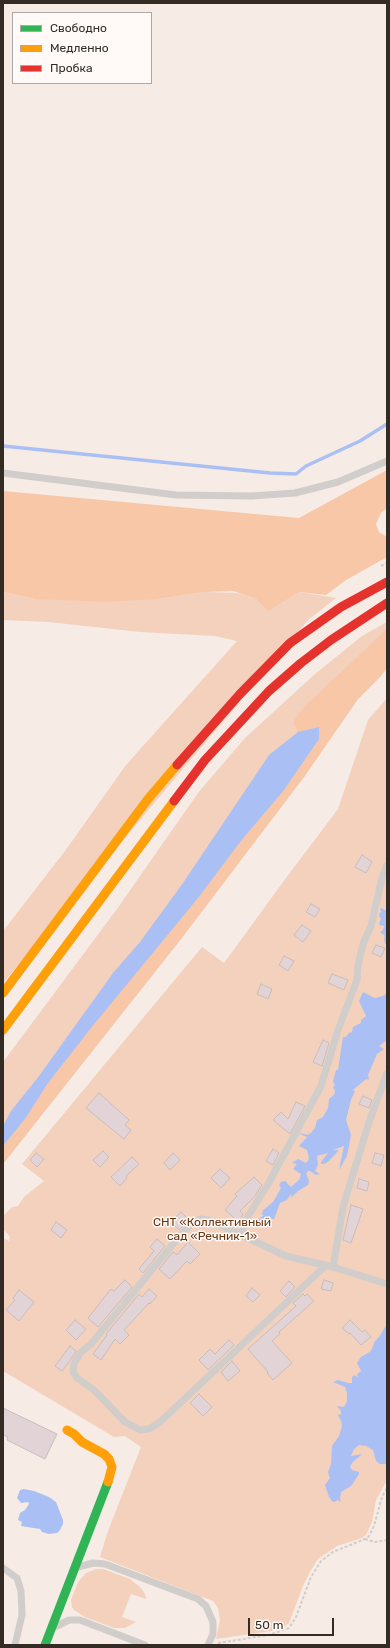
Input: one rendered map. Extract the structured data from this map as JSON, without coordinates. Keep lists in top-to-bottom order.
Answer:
{
  "parks": ["СНТ «Коллективный сад «Речник-1»"],
  "legend": ["Свободно", "Медленно", "Пробка"],
  "scale_bar": "50 m"
}
